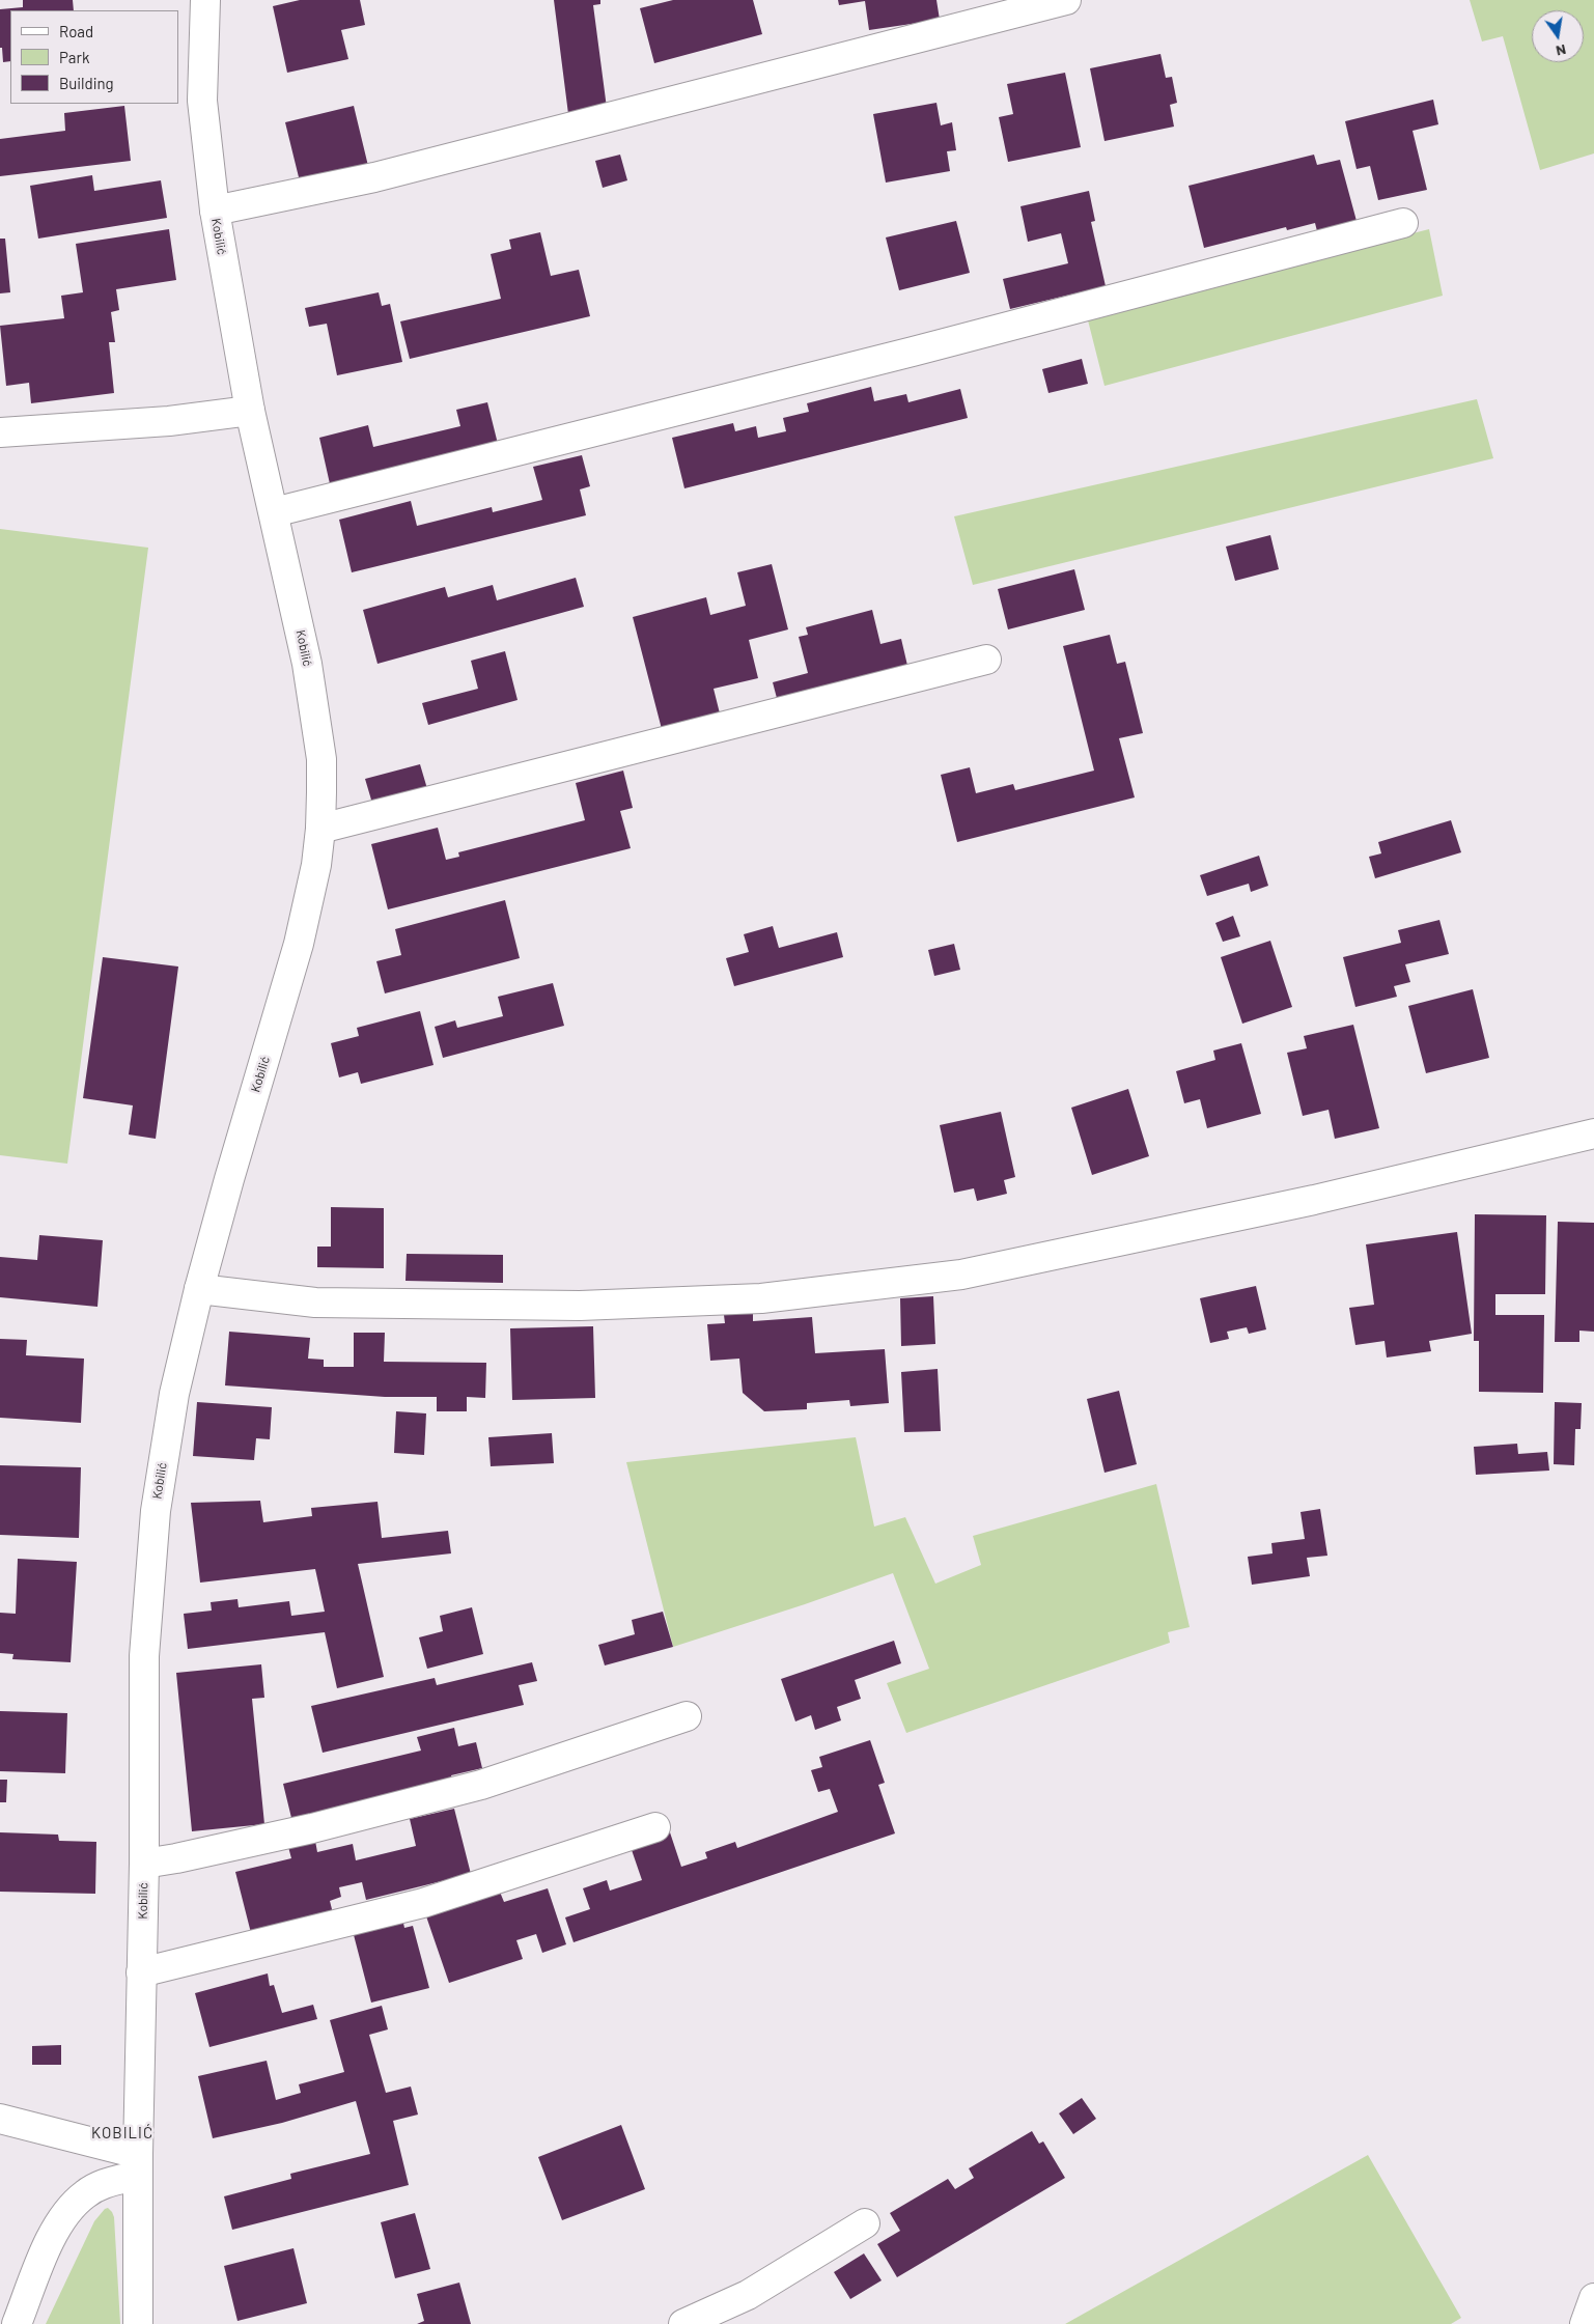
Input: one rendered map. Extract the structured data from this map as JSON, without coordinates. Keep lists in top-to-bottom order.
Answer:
{
  "streets": {
    "street": ["Kobilić"]
  },
  "districts": ["KOBILIĆ"],
  "legend": ["Road", "Park", "Building"],
  "north": "bottom"
}
